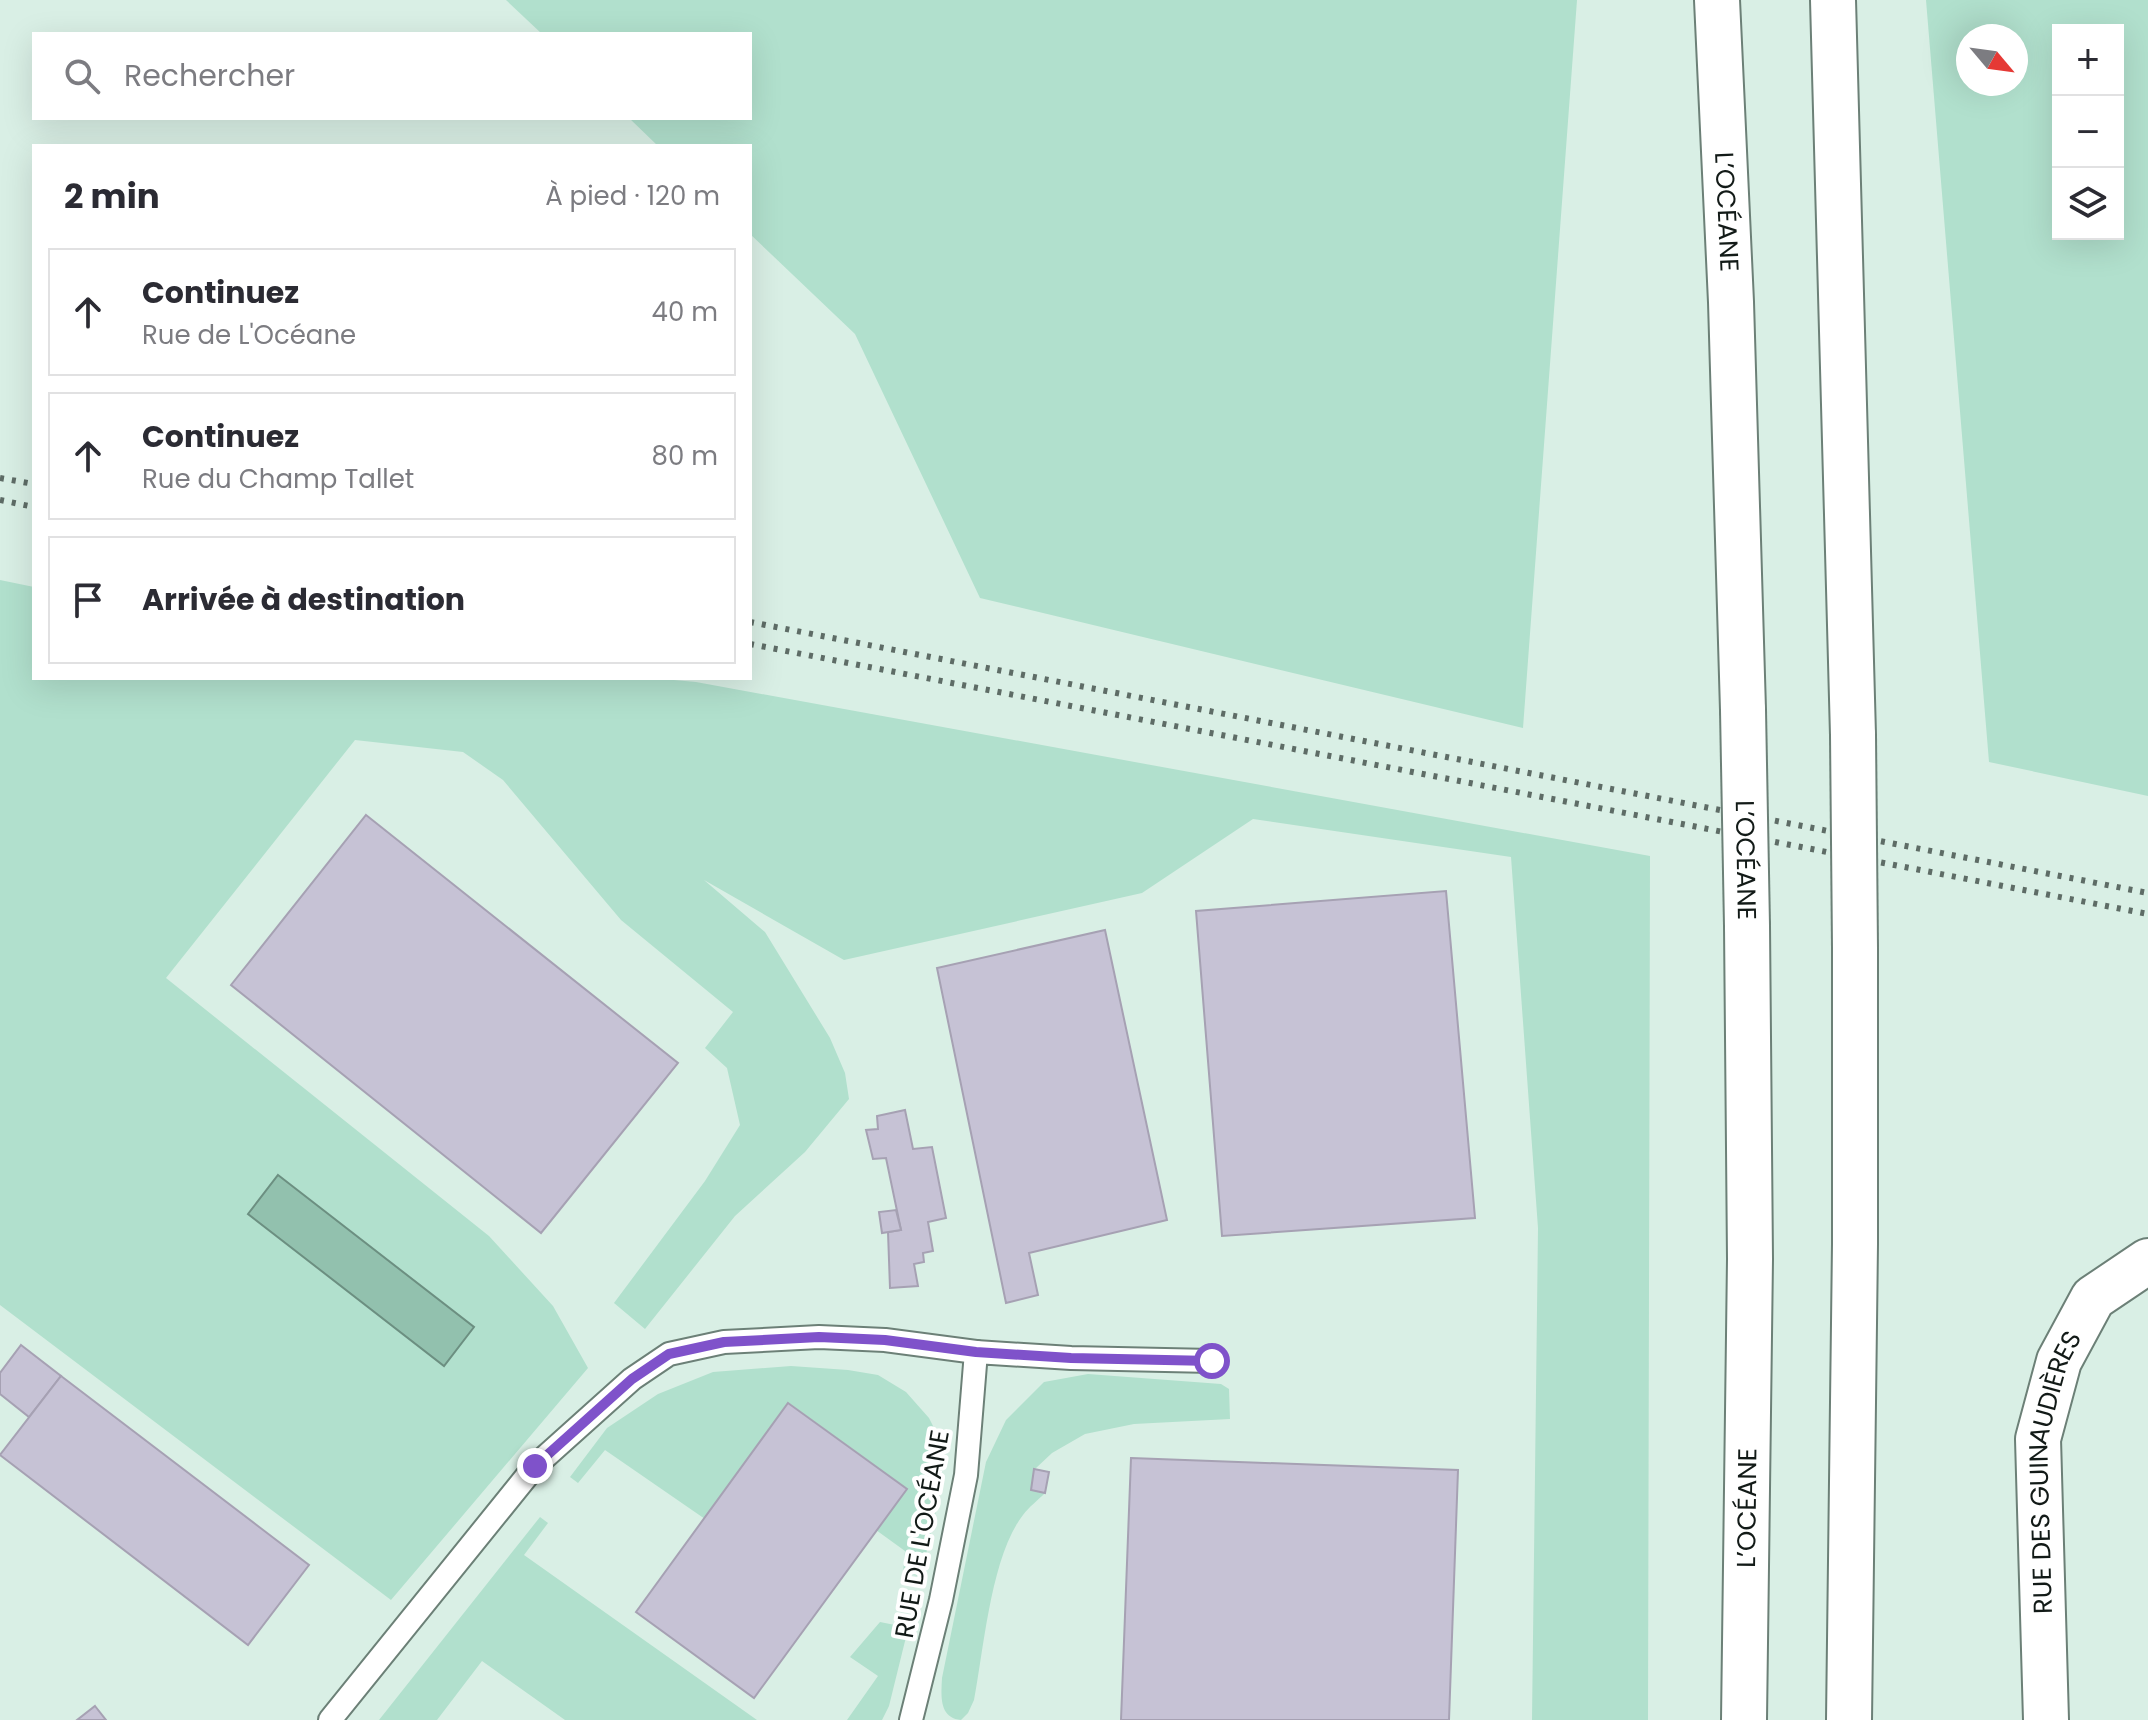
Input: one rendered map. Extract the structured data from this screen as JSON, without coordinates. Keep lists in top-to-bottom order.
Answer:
{
  "streets": {
    "main road": ["L’OCÉANE", "RUE DES GUINAUDIÈRES"],
    "lane": ["RUE DE L'OCÉANE"]
  },
  "north": "bottom right",
  "page": {
    "map_buttons": ["+", "−"],
    "search": "Rechercher",
    "heading": ["2 min", "À pied · 120 m"],
    "list": [
      ["Continuez", "Rue de L'Océane", "40 m"],
      ["Continuez", "Rue du Champ Tallet", "80 m"],
      "Arrivée à destination"
    ]
  }
}
